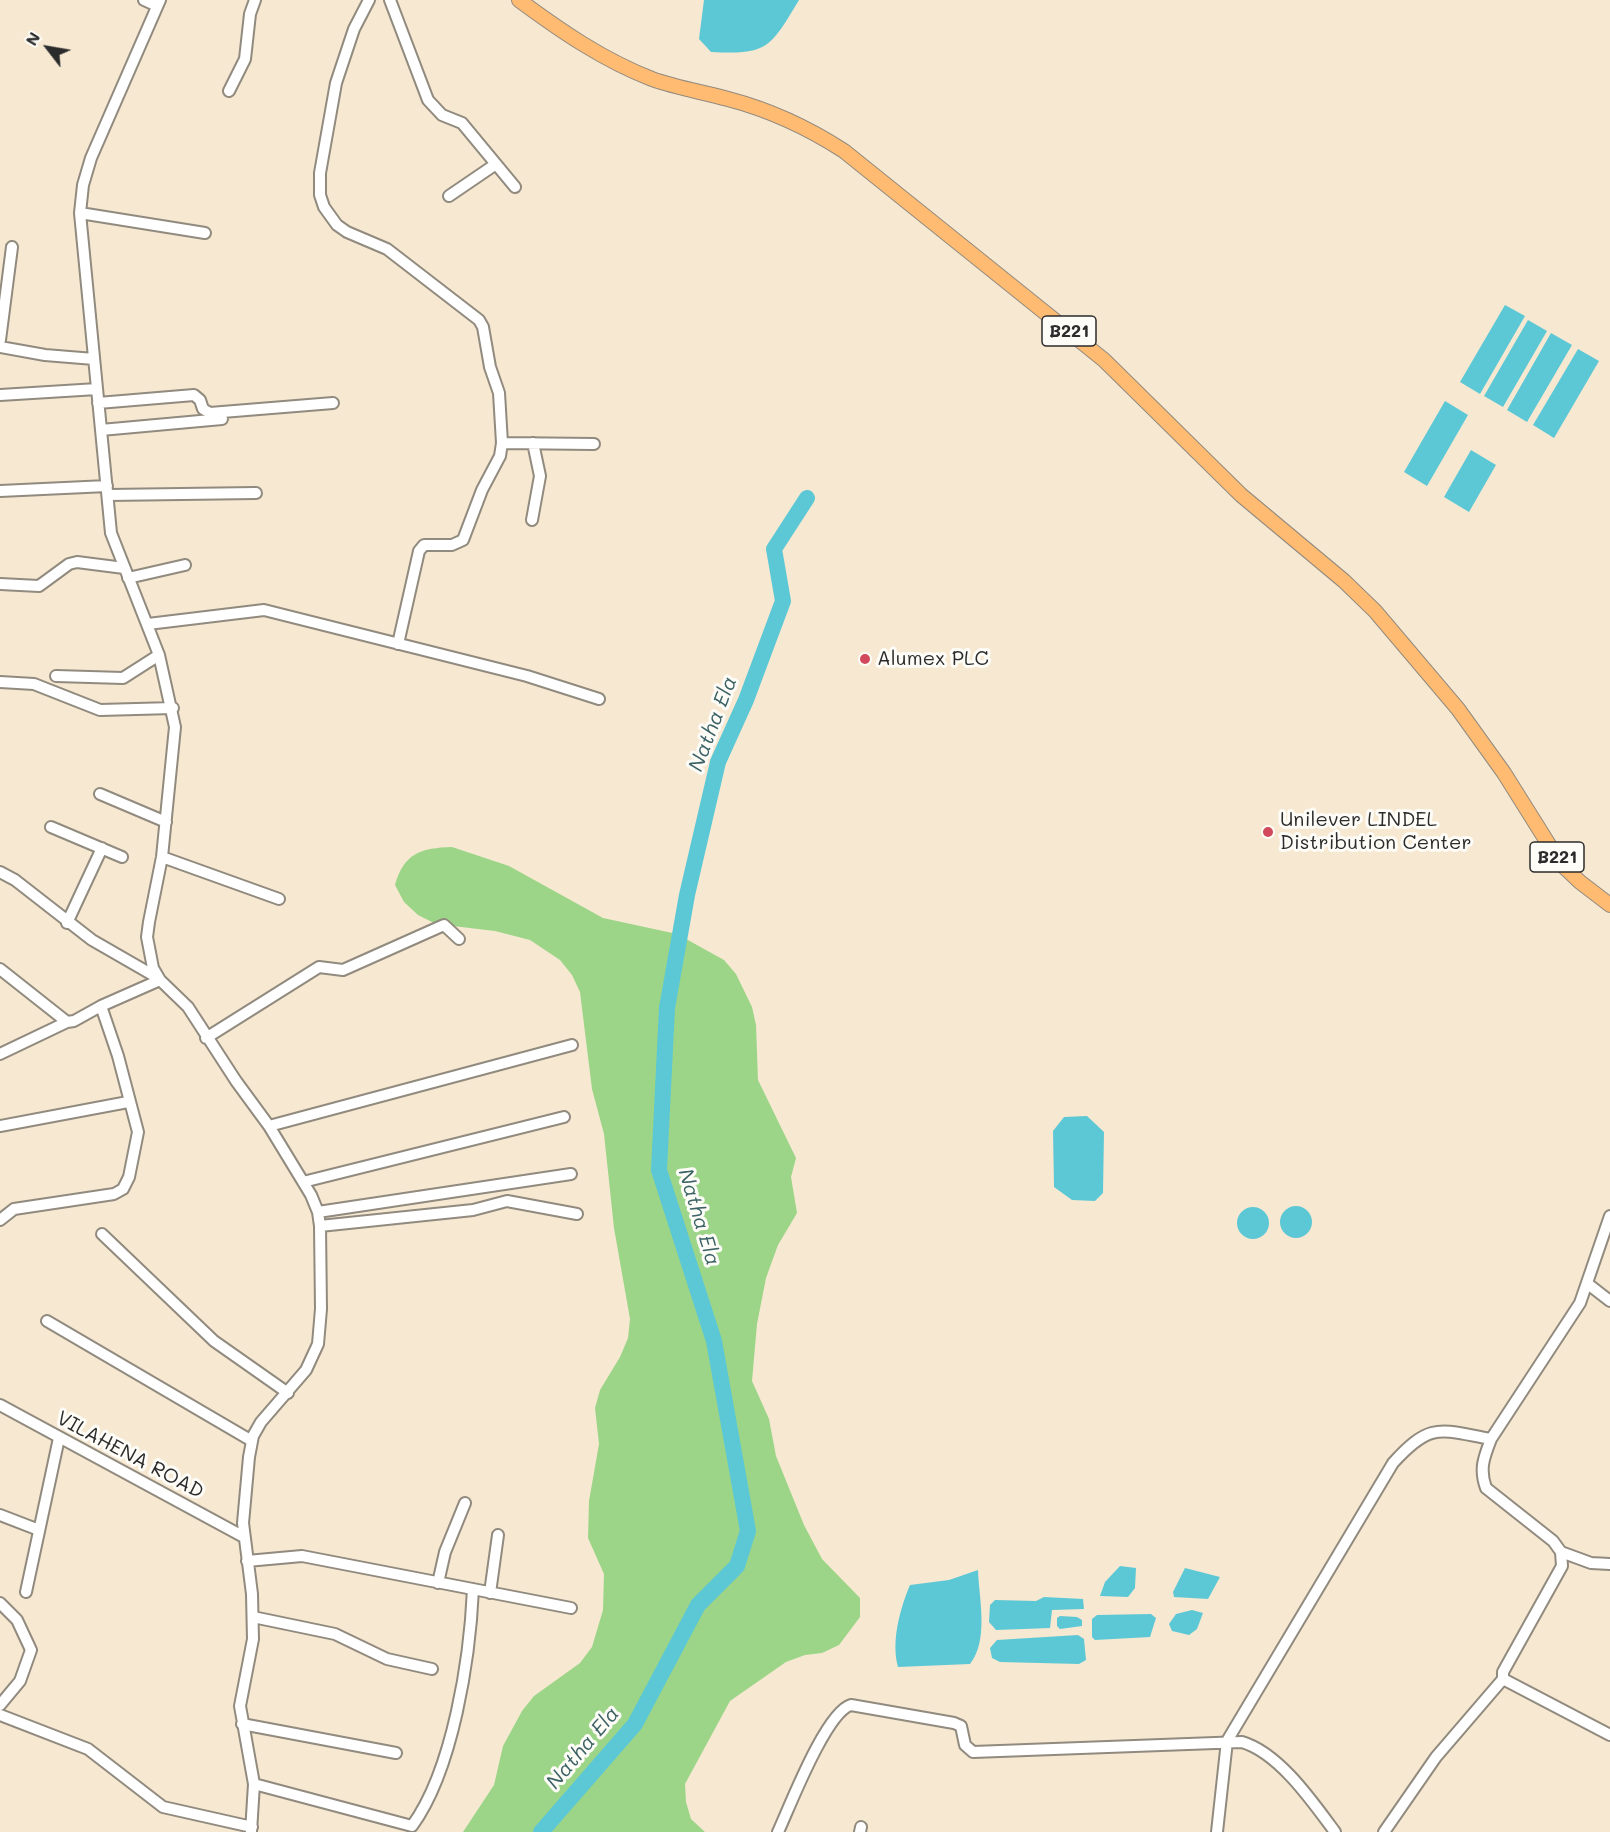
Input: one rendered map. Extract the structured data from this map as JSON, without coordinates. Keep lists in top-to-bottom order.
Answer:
{
  "streets": {
    "main road": ["B221"],
    "street": ["VILAHENA ROAD"]
  },
  "water": ["Natha Ela"],
  "places": ["Alumex PLC", "Unilever LINDEL Distribution Center"],
  "north": "top left"
}
